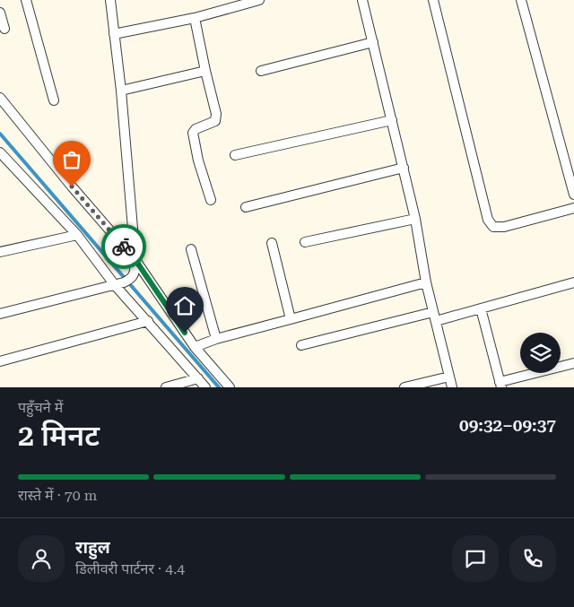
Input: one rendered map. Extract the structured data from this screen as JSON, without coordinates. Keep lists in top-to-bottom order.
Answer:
{
  "page": {
    "heading": ["2 मिनट", "पहुँचने में", "09:32–09:37"],
    "panel": ["राहुल", "डिलीवरी पार्टनर · 4.4"],
    "bar": "रास्ते में · 70 m"
  }
}
